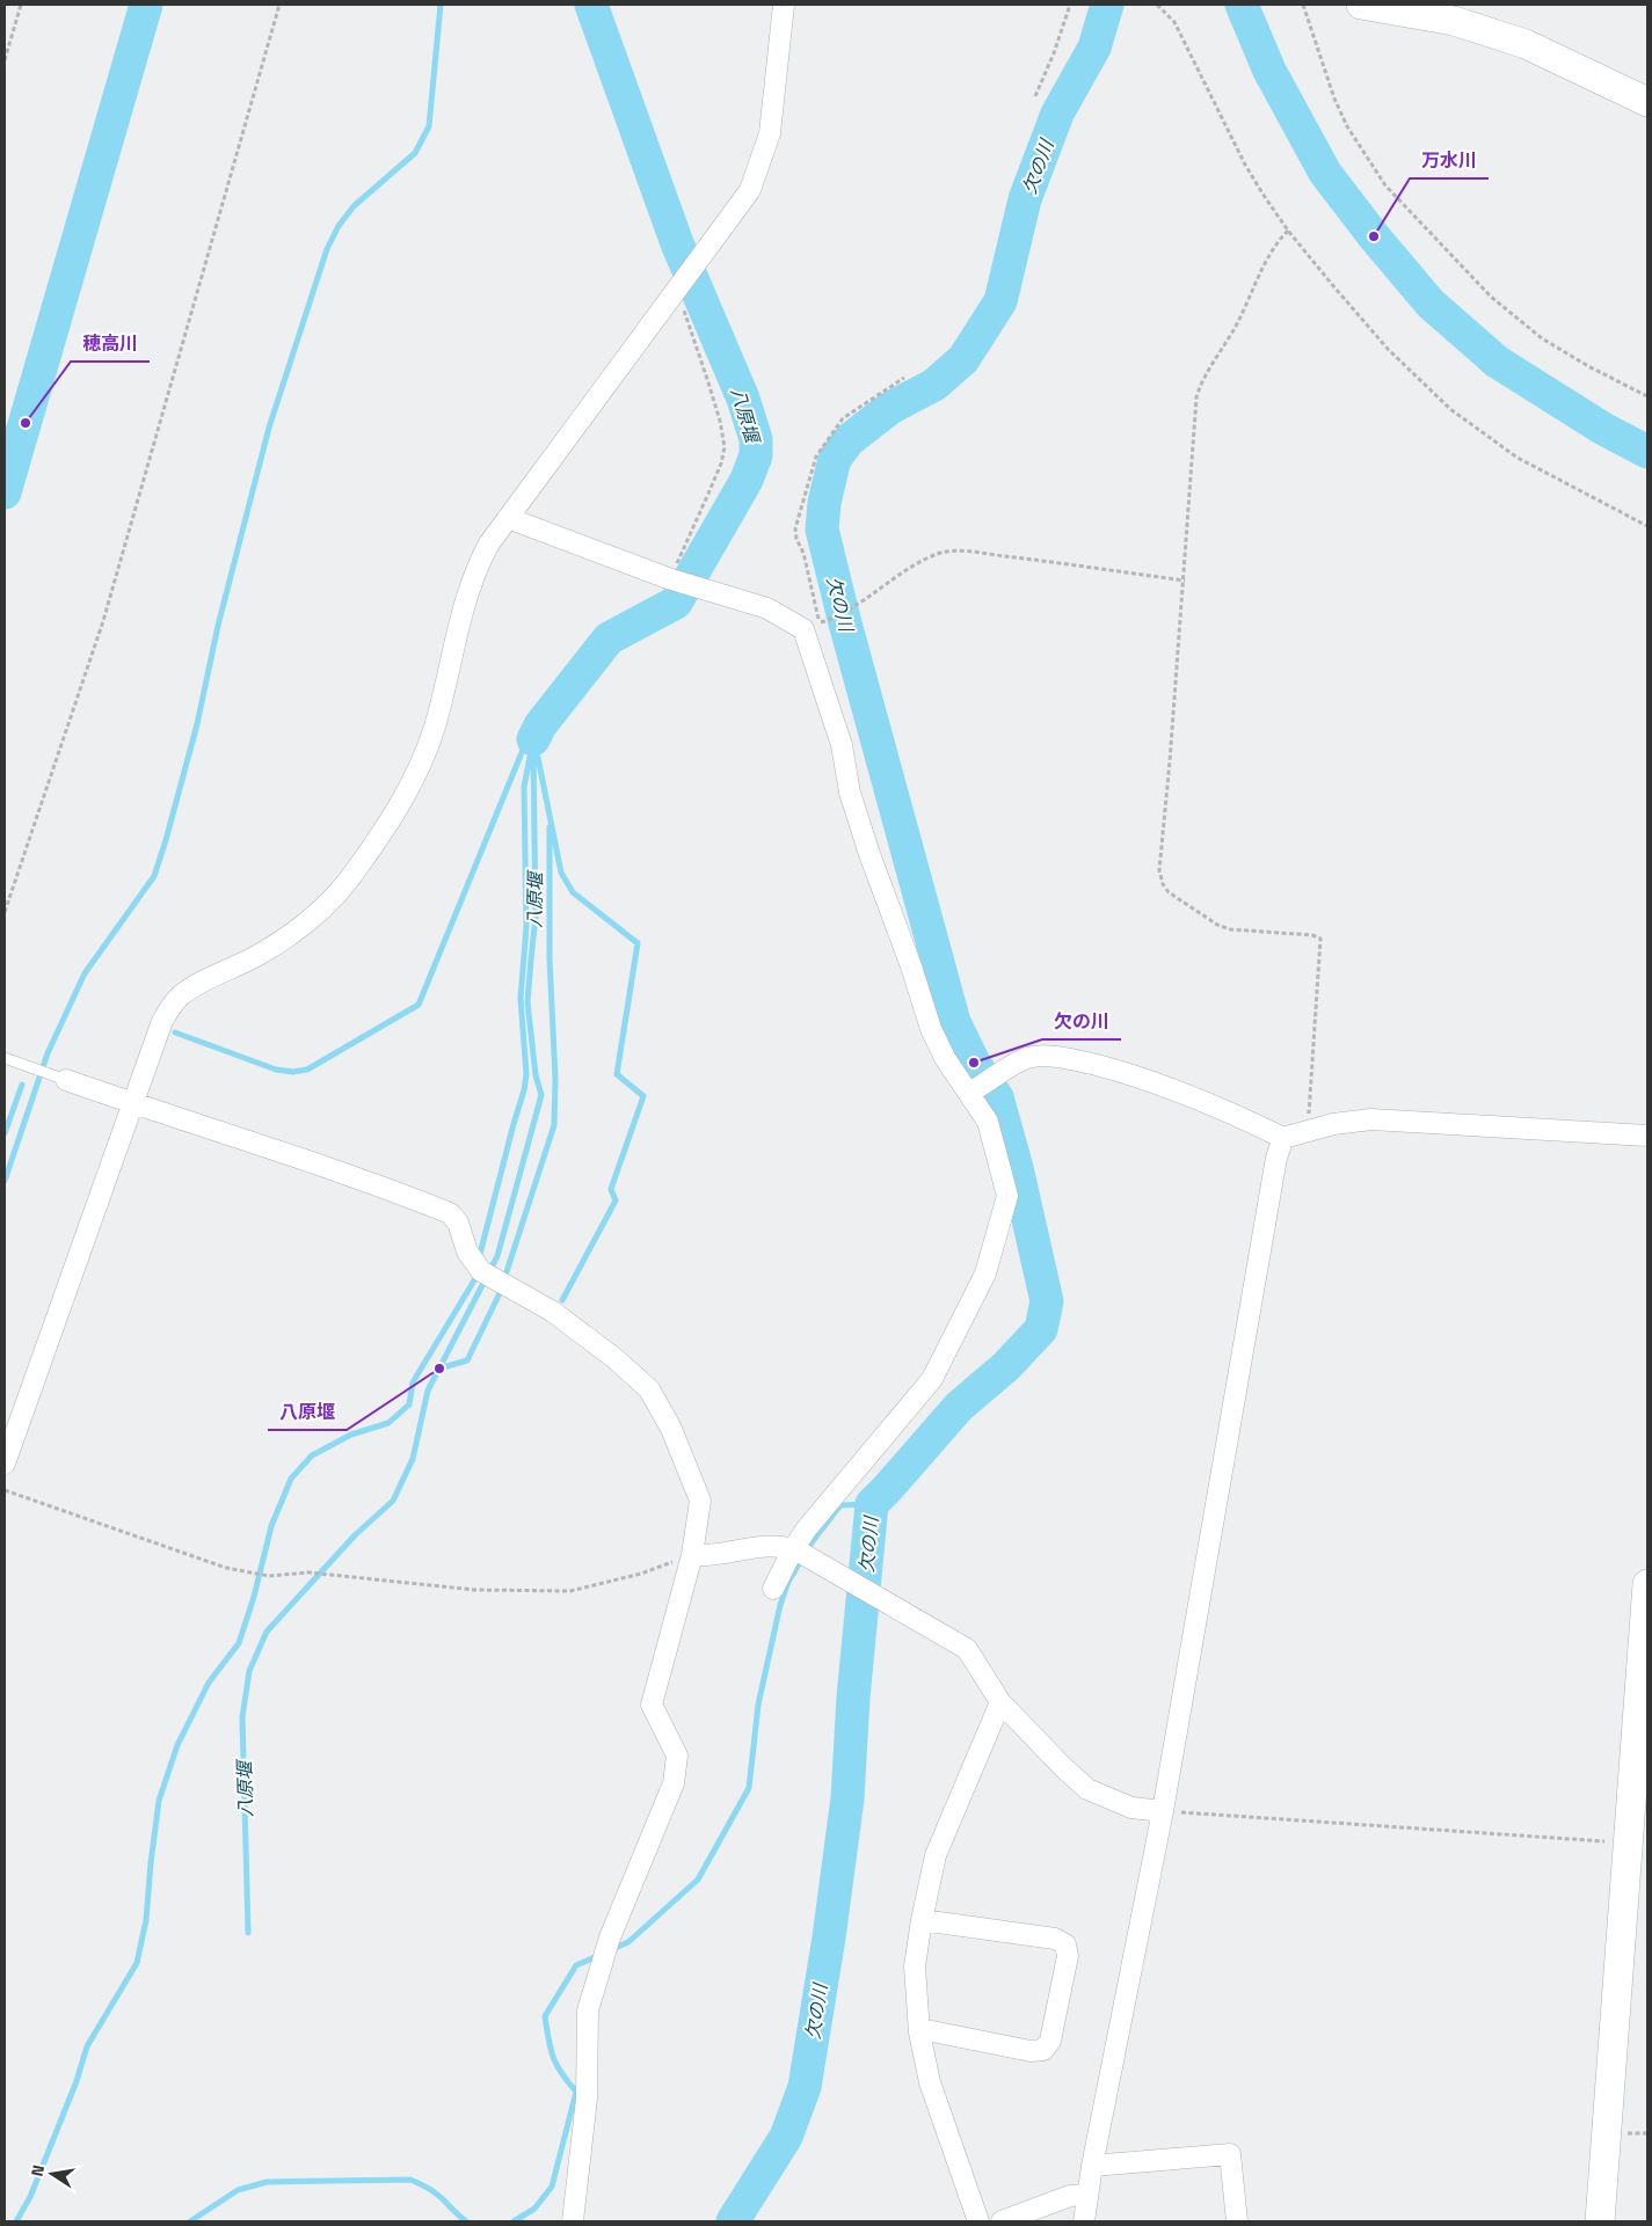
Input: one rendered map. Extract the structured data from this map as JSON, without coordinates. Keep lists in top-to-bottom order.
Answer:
{
  "water": ["欠の川", "八原堰"],
  "places": [
    "万水川",
    "穂高川",
    "欠の川",
    "八原堰"
  ],
  "north": "left"
}
